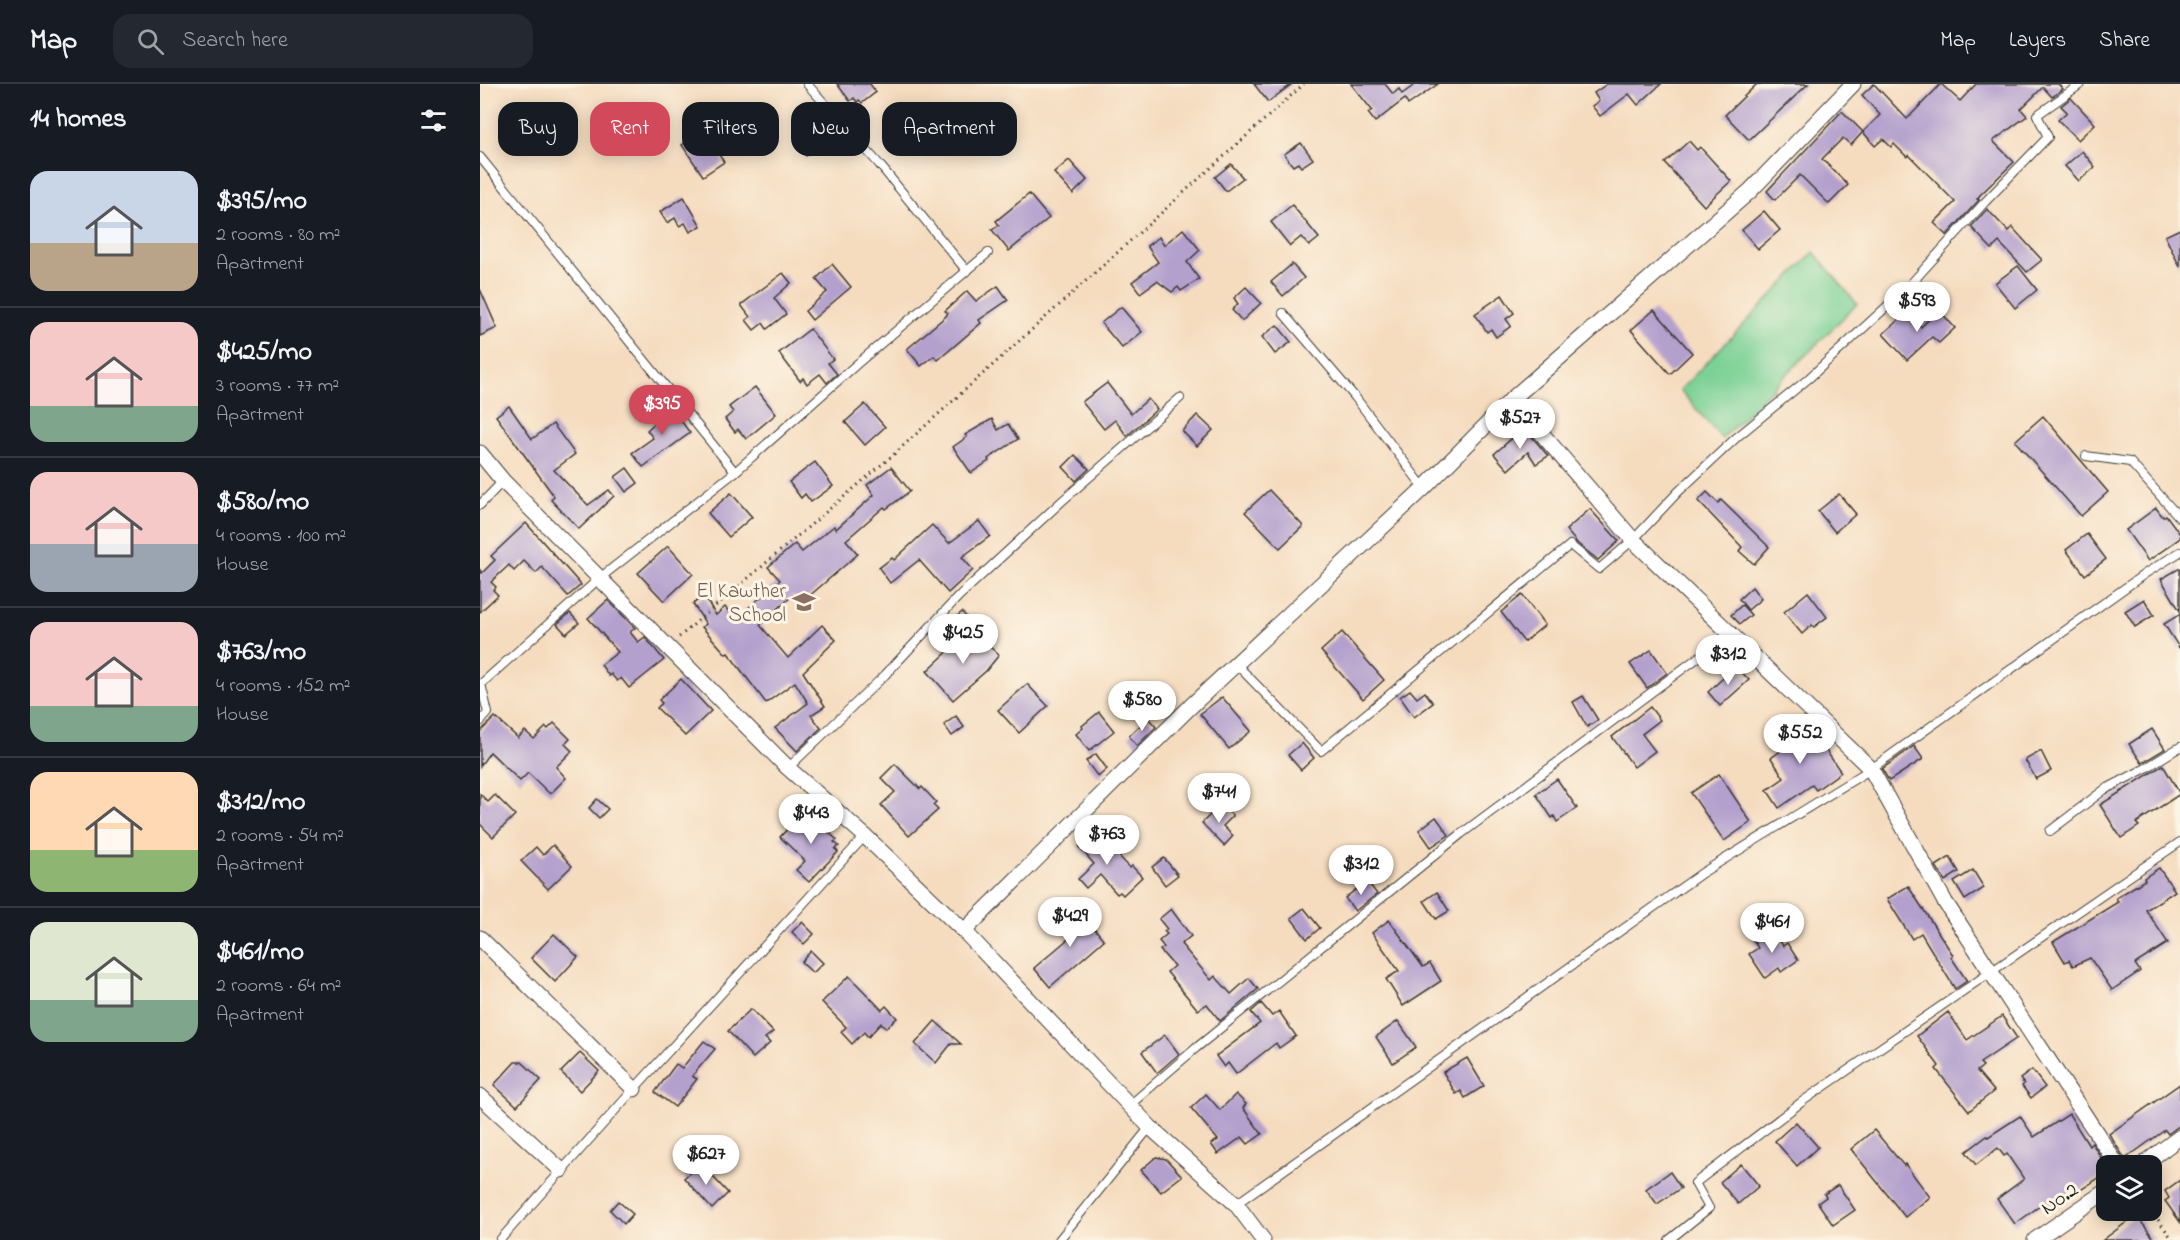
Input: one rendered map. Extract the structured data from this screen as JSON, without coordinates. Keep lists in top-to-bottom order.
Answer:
{
  "streets": {
    "street": ["No.2"]
  },
  "places": {
    "school or university": ["El Kawther School"]
  },
  "page": {
    "header": "Map",
    "search": "Search here",
    "nav": ["Map", "Layers", "Share"],
    "heading": "14 homes",
    "chip": [
      "Buy",
      "Rent",
      "Filters",
      "New",
      "Apartment"
    ],
    "list": [
      {
        "name": "$395/mo",
        "note": "2 rooms · 80 m² · Apartment"
      },
      {
        "name": "$425/mo",
        "note": "3 rooms · 77 m² · Apartment"
      },
      {
        "name": "$580/mo",
        "note": "4 rooms · 100 m² · House"
      },
      {
        "name": "$763/mo",
        "note": "4 rooms · 152 m² · House"
      },
      {
        "name": "$312/mo",
        "note": "2 rooms · 54 m² · Apartment"
      },
      {
        "name": "$461/mo",
        "note": "2 rooms · 64 m² · Apartment"
      }
    ],
    "price": [
      "$593",
      "$395",
      "$527",
      "$425",
      "$312",
      "$580",
      "$552",
      "$741",
      "$443",
      "$763",
      "$312",
      "$429",
      "$461",
      "$627"
    ]
  }
}
